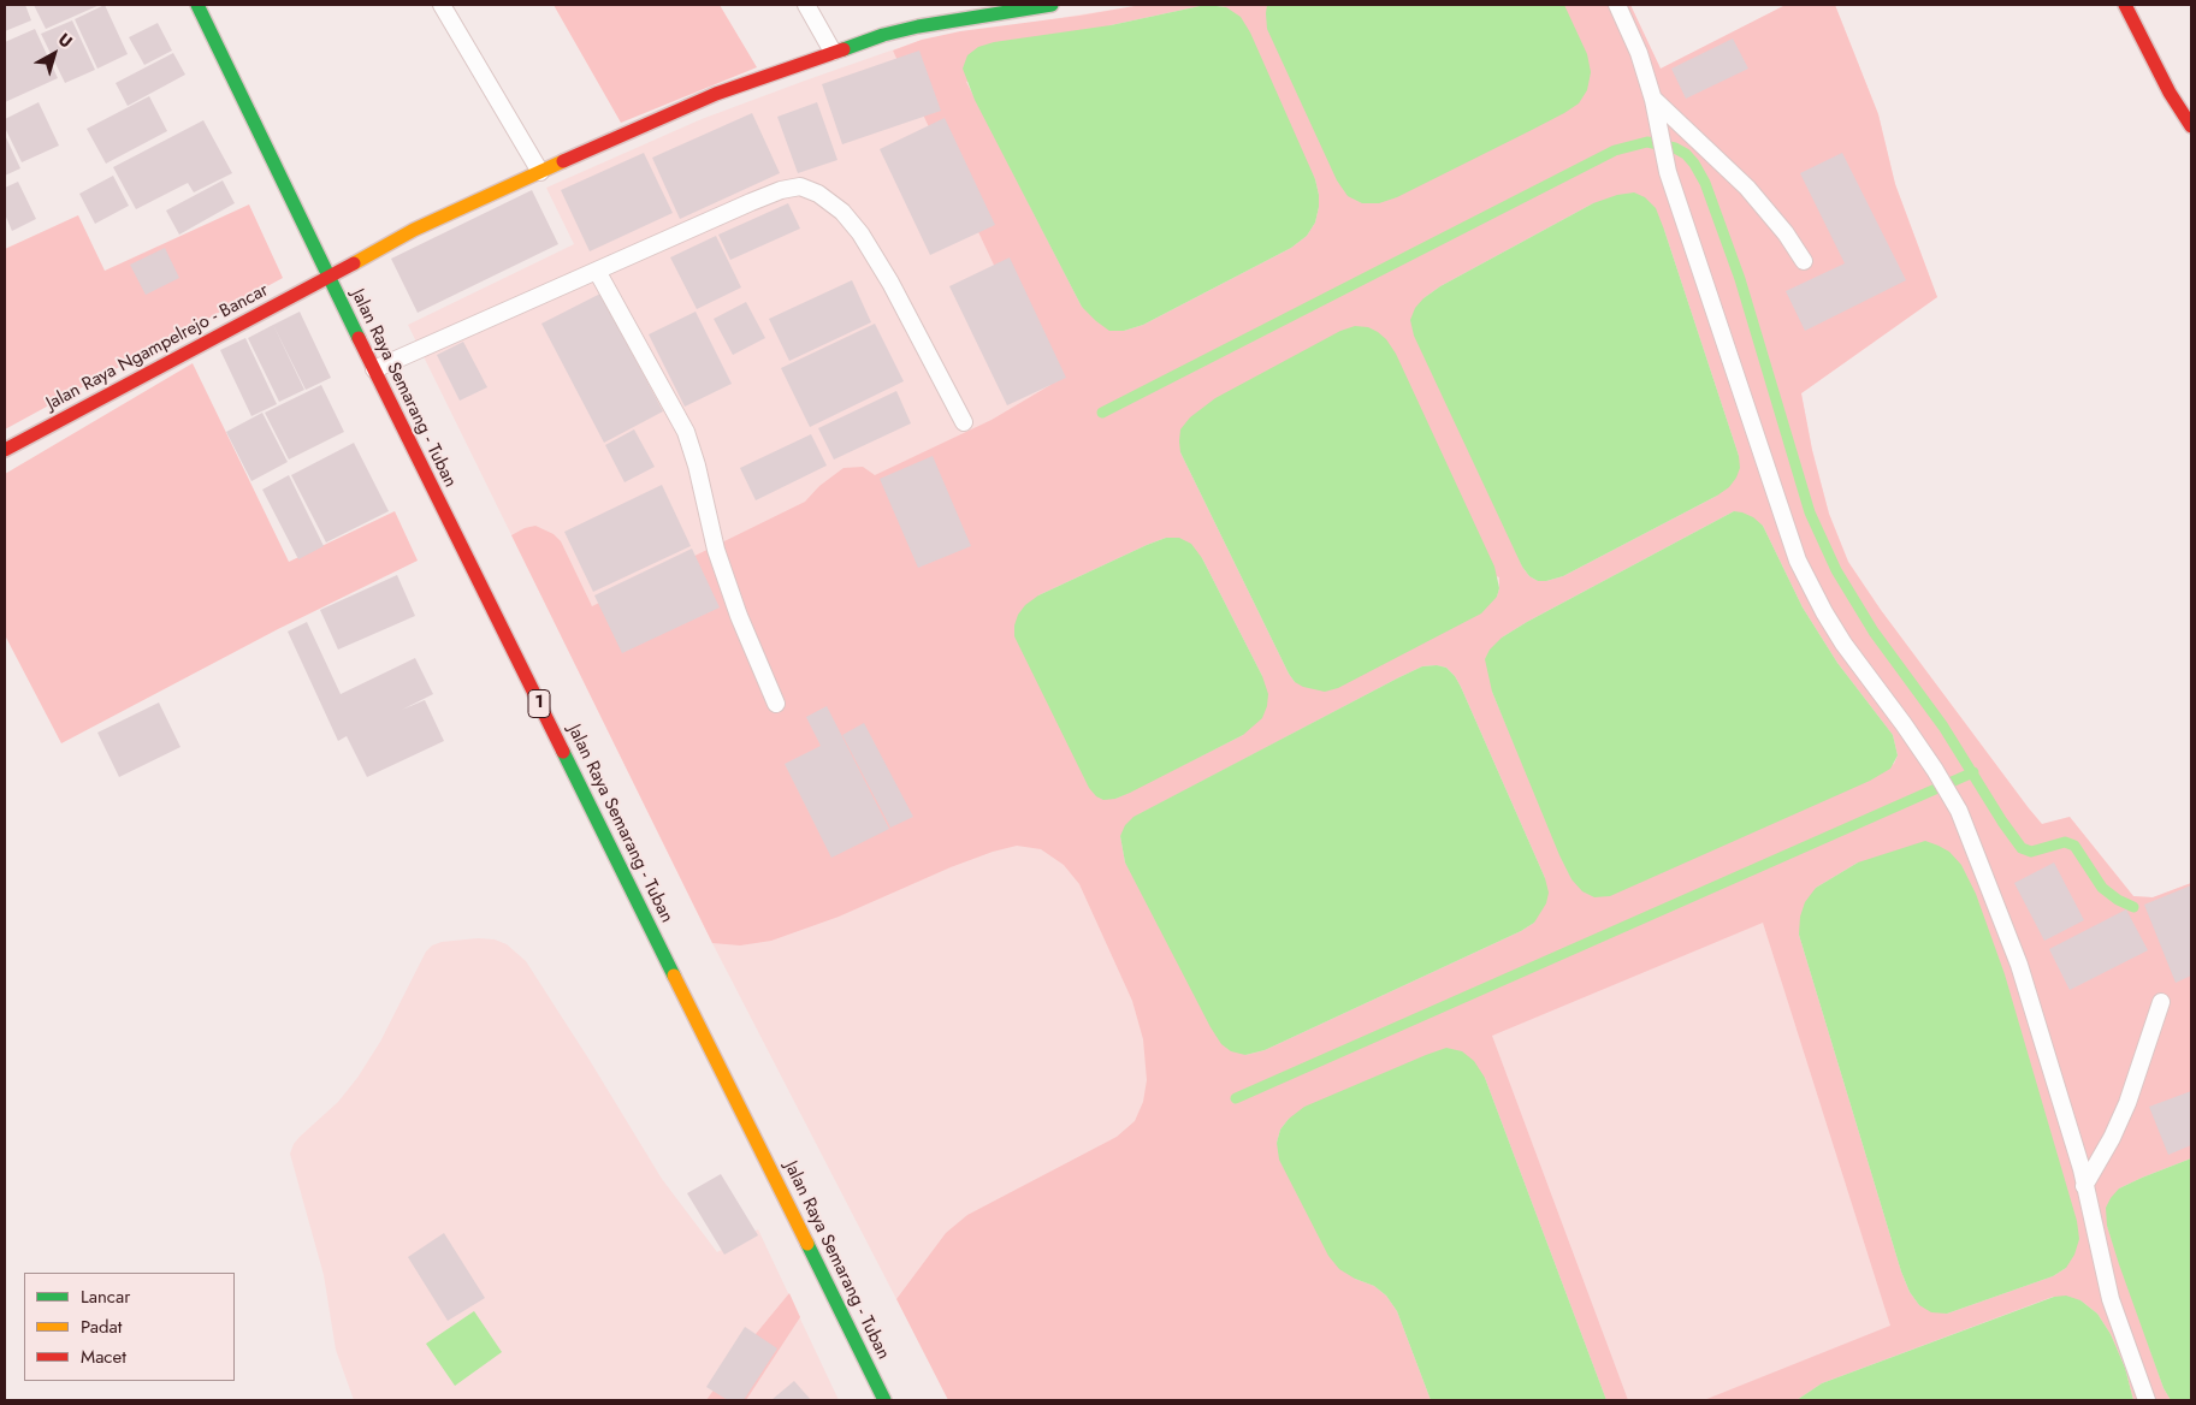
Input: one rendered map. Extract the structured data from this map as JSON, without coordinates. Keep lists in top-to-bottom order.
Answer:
{
  "streets": {
    "main road": ["Jalan Raya Ngampelrejo - Bancar", "Jalan Raya Semarang - Tuban", "1"]
  },
  "crossings": [
    ["Jalan Raya Ngampelrejo - Bancar", "Jalan Raya Semarang - Tuban"]
  ],
  "legend": ["Lancar", "Padat", "Macet"],
  "north": "top right"
}
